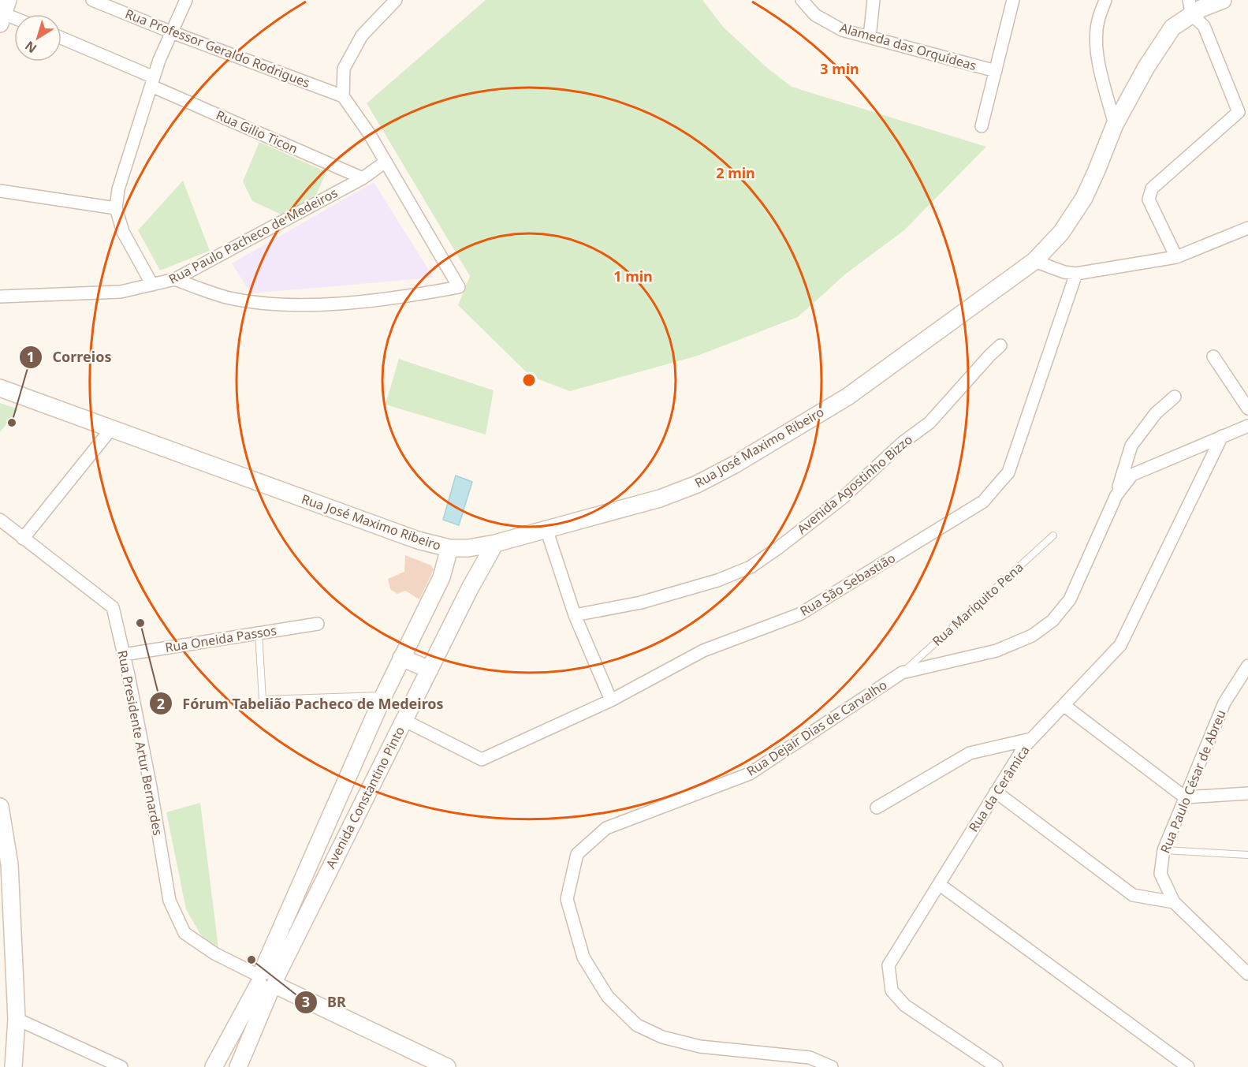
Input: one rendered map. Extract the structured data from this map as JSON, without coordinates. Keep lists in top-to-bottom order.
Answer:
{
  "streets": {
    "street": [
      "Alameda das Orquídeas",
      "Rua Professor Geraldo Rodrigues",
      "Rua Gilio Ticon",
      "Rua Paulo Pacheco de Medeiros",
      "Rua José Maximo Ribeiro",
      "Avenida Agostinho Bizzo",
      "Rua São Sebastião",
      "Rua Oneida Passos",
      "Rua Dejair Dias de Carvalho",
      "Rua Presidente Artur Bernardes",
      "Rua Paulo César de Abreu",
      "Rua da Cerâmica",
      "Avenida Constantino Pinto"
    ],
    "lane": ["Rua Mariquito Pena"]
  },
  "crossings": [
    ["Rua Gilio Ticon", "Rua Paulo Pacheco de Medeiros"],
    ["Rua José Maximo Ribeiro", "Avenida Constantino Pinto"],
    ["Rua São Sebastião", "Avenida Constantino Pinto"],
    ["Rua Mariquito Pena", "Rua Dejair Dias de Carvalho"],
    ["Rua Oneida Passos", "Rua Presidente Artur Bernardes"],
    ["Rua Dejair Dias de Carvalho", "Rua da Cerâmica"],
    ["Rua Presidente Artur Bernardes", "Avenida Constantino Pinto"]
  ],
  "places": ["Correios", "Fórum Tabelião Pacheco de Medeiros", "BR"],
  "north": "bottom left",
  "rings": ["3 min", "2 min", "1 min"]
}
